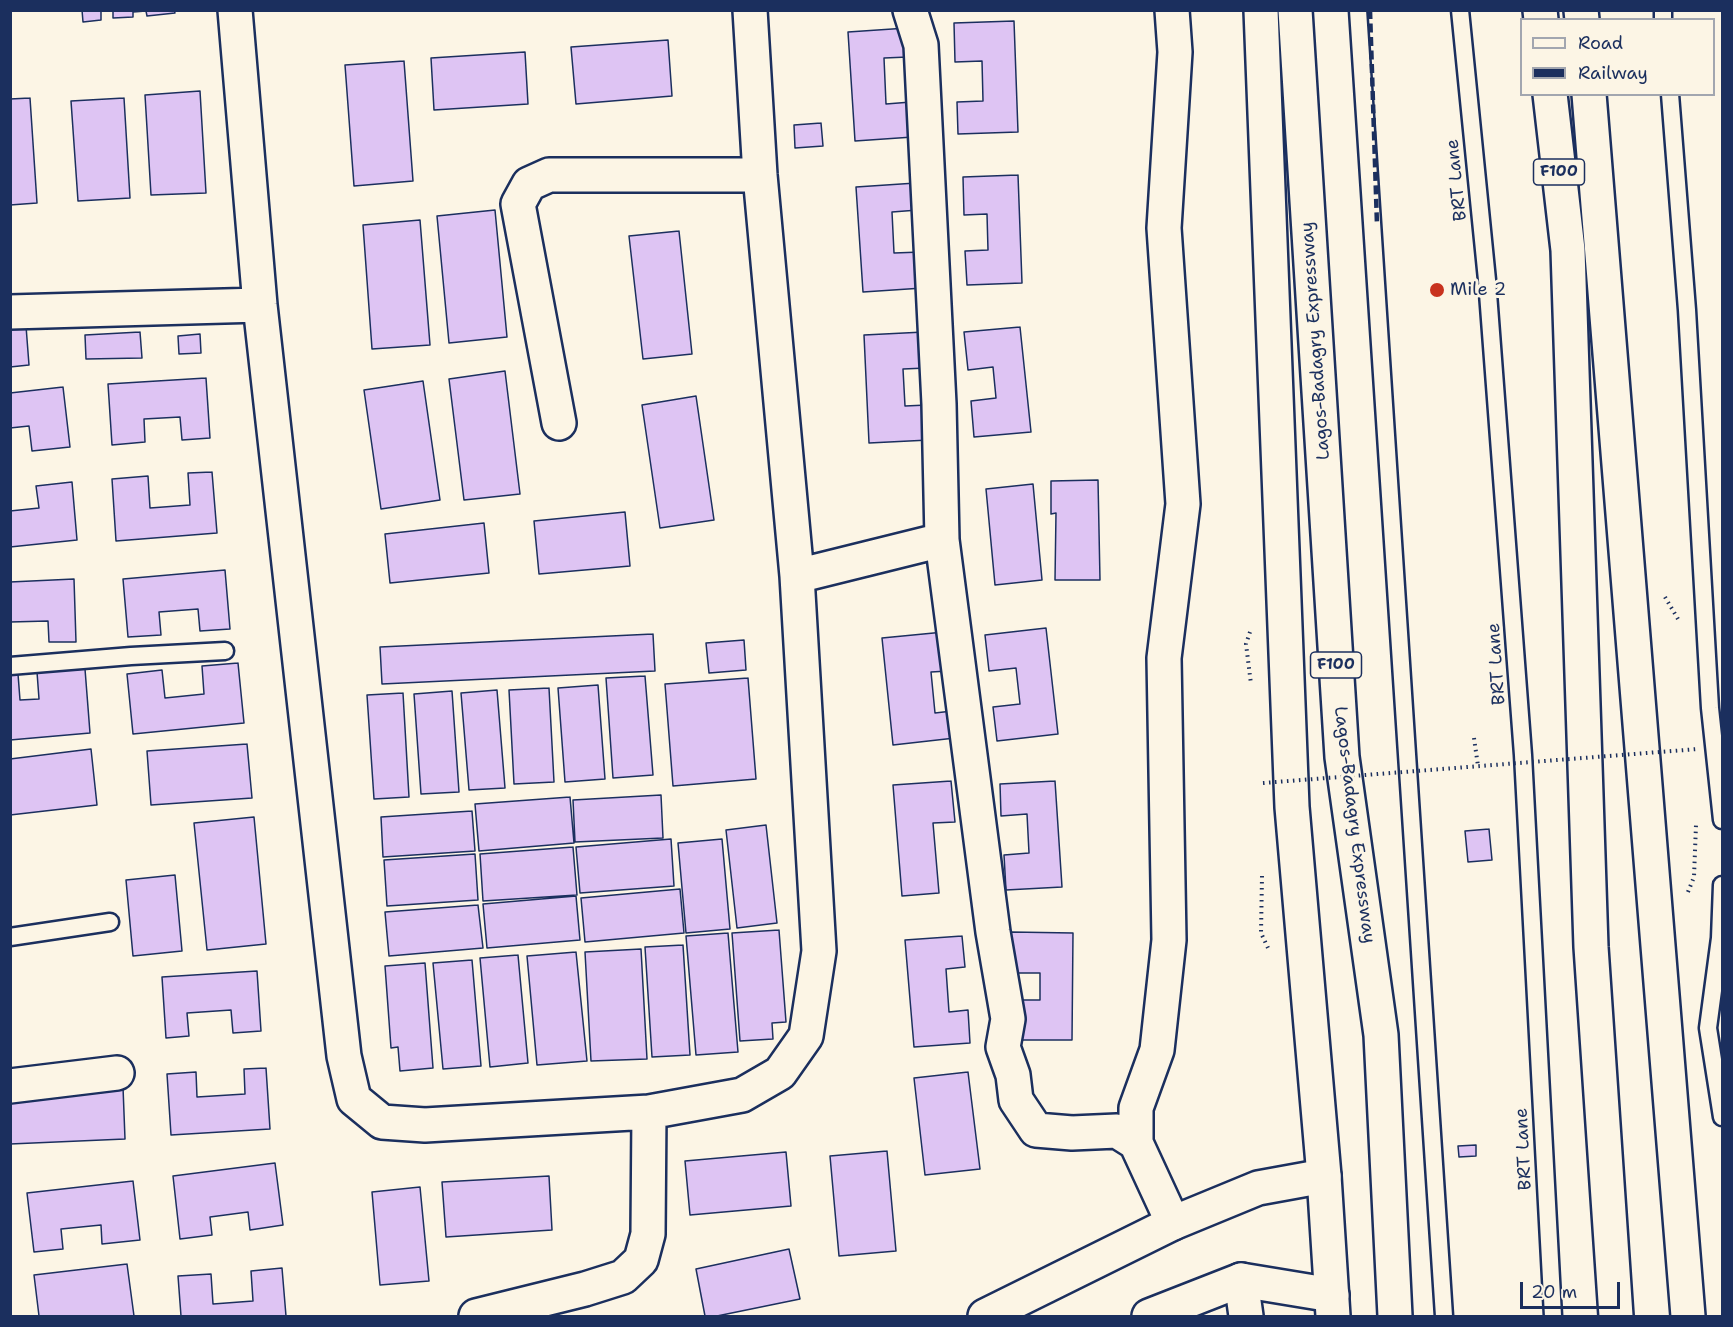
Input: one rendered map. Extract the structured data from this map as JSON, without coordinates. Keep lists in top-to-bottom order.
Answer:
{
  "streets": {
    "main road": ["F100", "Lagos-Badagry Expressway"],
    "lane": ["BRT Lane"]
  },
  "places": ["Mile 2"],
  "legend": ["Road", "Railway"],
  "scale_bar": "20 m"
}
